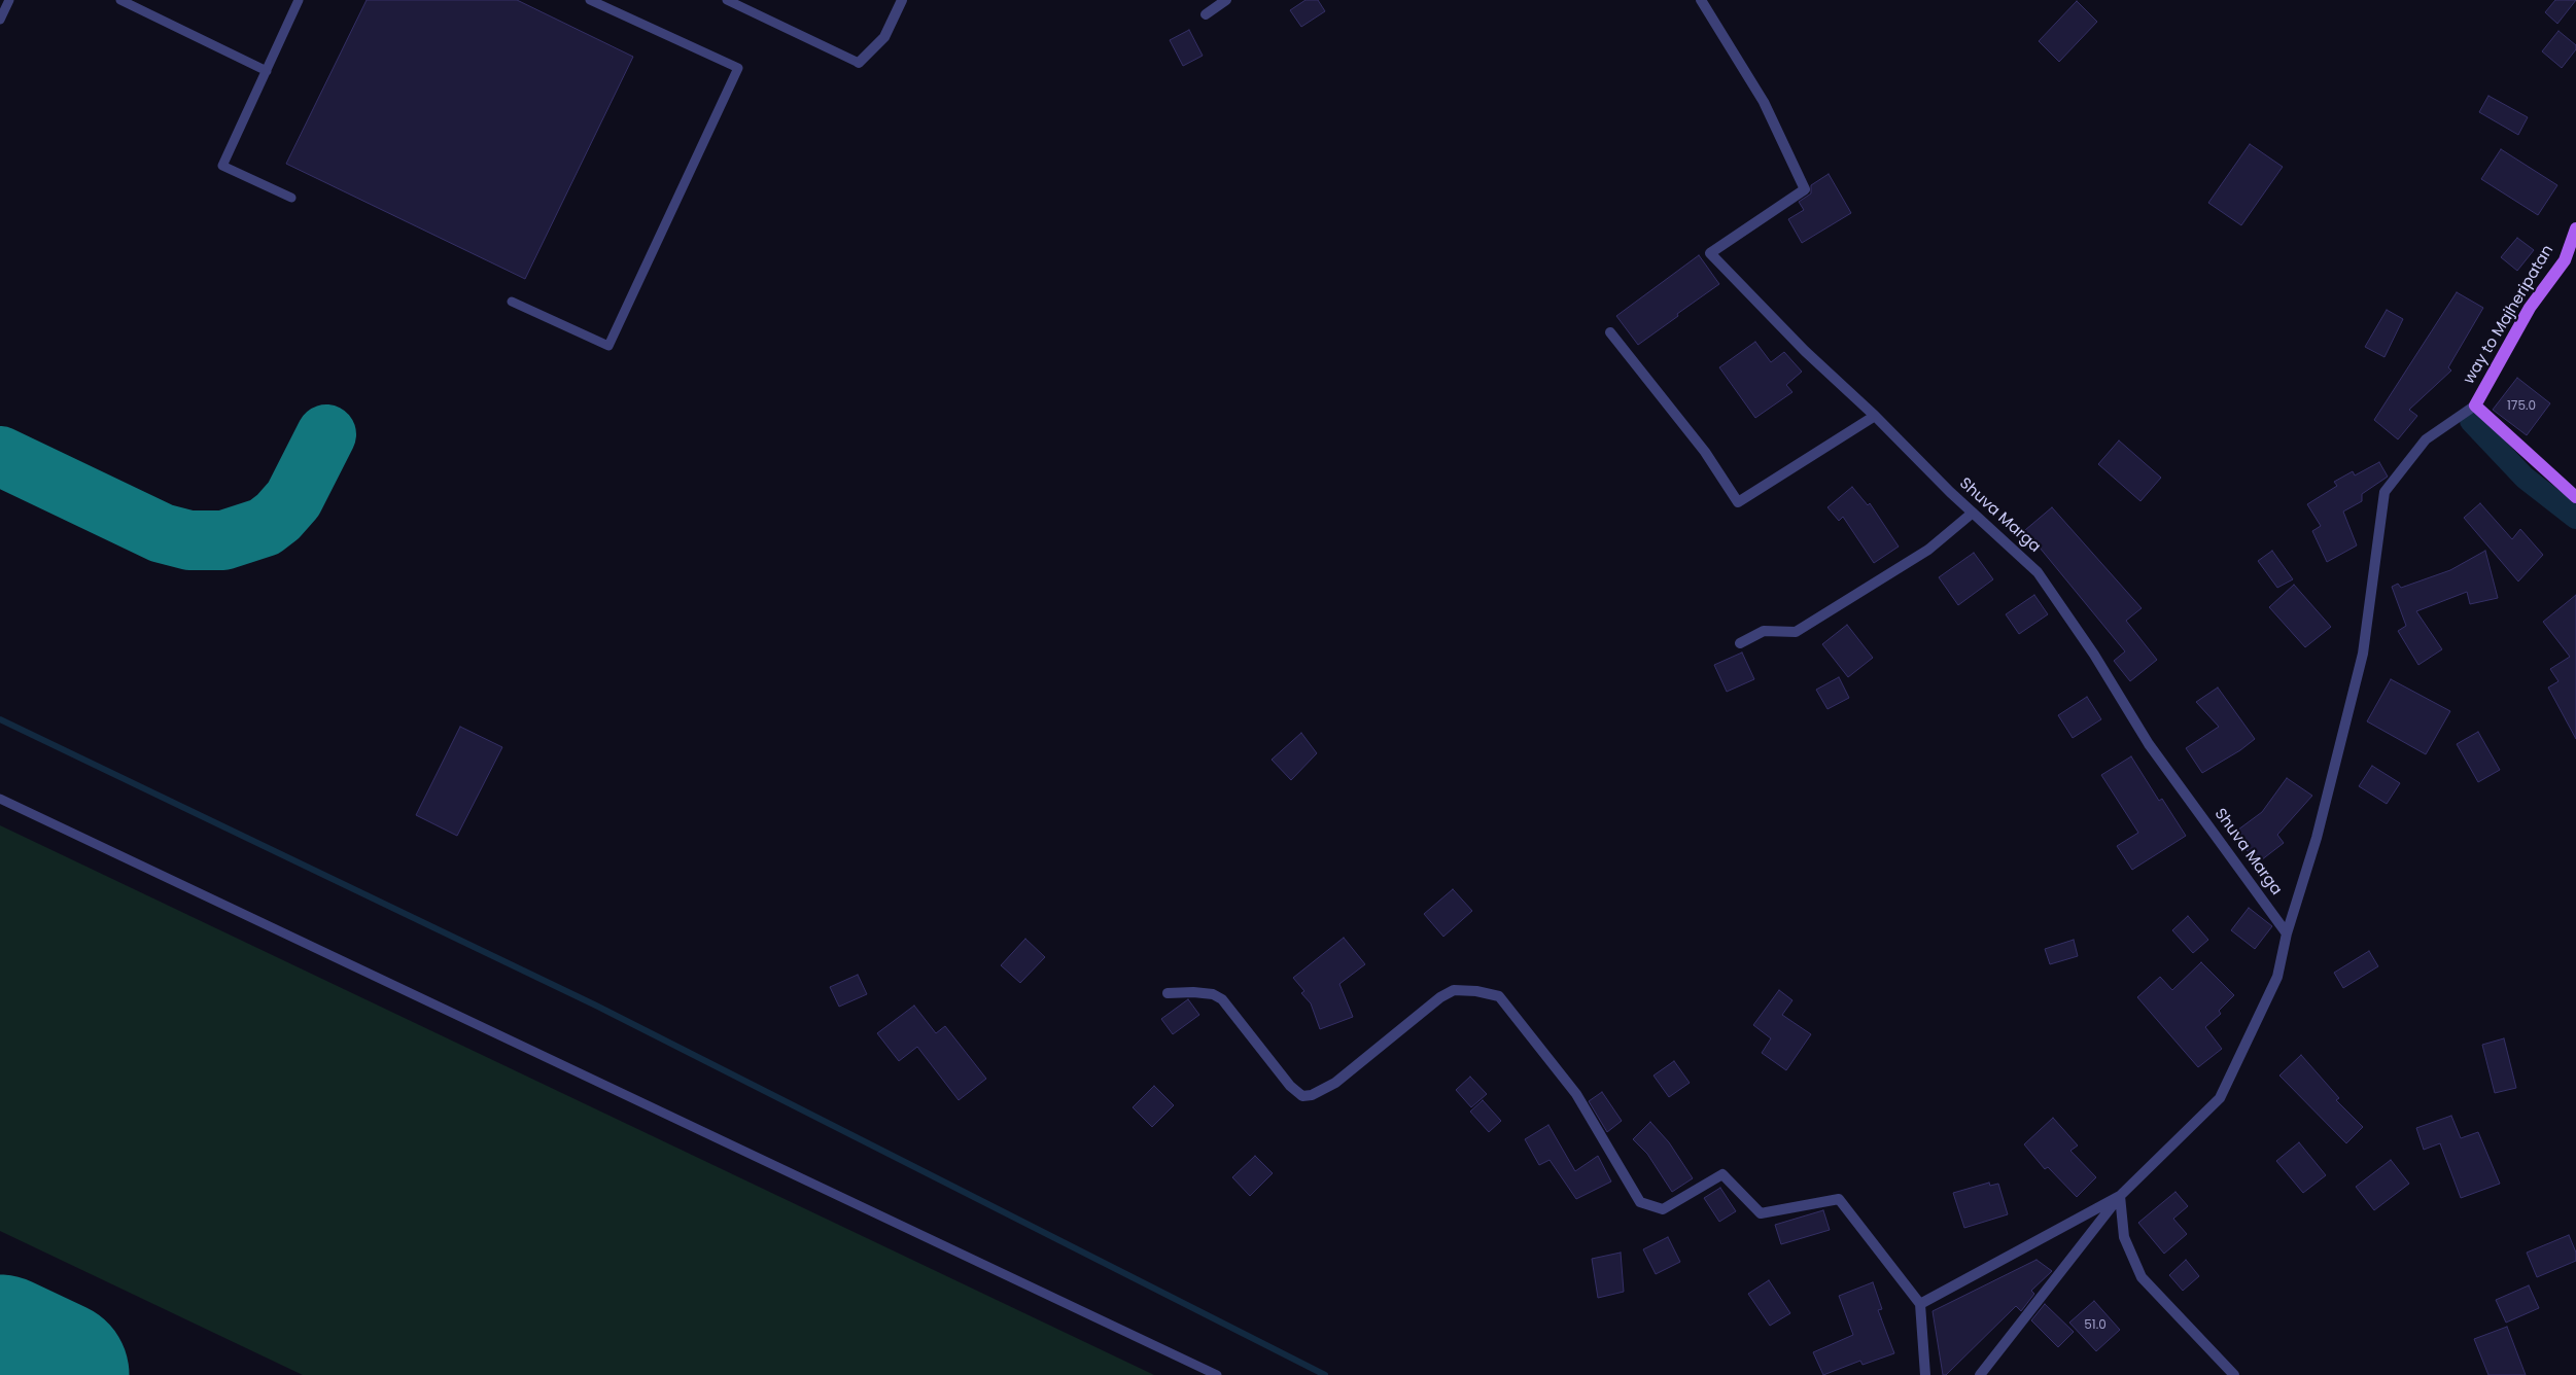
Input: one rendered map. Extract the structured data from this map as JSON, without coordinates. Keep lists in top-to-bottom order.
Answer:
{
  "streets": {
    "main road": ["way to Majheripatan"],
    "street": ["Shuva Marga"]
  },
  "house_numbers": ["175.0", "51.0"]
}
